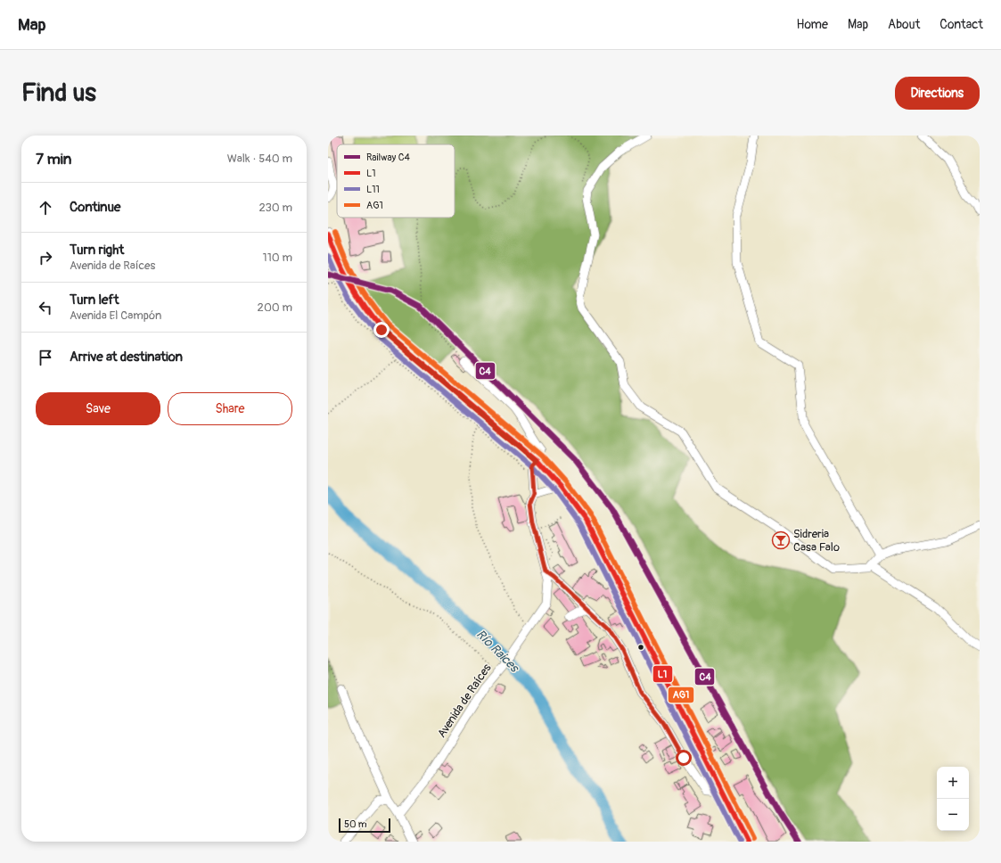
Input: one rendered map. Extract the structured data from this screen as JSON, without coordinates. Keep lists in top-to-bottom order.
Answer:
{
  "streets": {
    "street": ["Avenida de Raíces"]
  },
  "water": ["Río Raices"],
  "places": {
    "bar": ["Sidreria Casa Falo"]
  },
  "lines": [
    "transit line AG1",
    "transit line L1",
    "transit line L11",
    "rail line C4"
  ],
  "legend": [
    "Railway C4",
    "L1",
    "L11",
    "AG1"
  ],
  "scale_bar": "50 m",
  "page": {
    "header": "Map",
    "nav": [
      "Home",
      "Map",
      "About",
      "Contact"
    ],
    "buttons": [
      "Directions",
      ["Save", "Share"]
    ],
    "title": "Find us",
    "heading": ["7 min", "Walk · 540 m"],
    "list": [
      ["Continue", "230 m"],
      ["Turn right", "Avenida de Raíces", "110 m"],
      ["Turn left", "Avenida El Campón", "200 m"],
      "Arrive at destination"
    ],
    "map_buttons": ["+", "−"],
    "scale": "50 m"
  }
}
